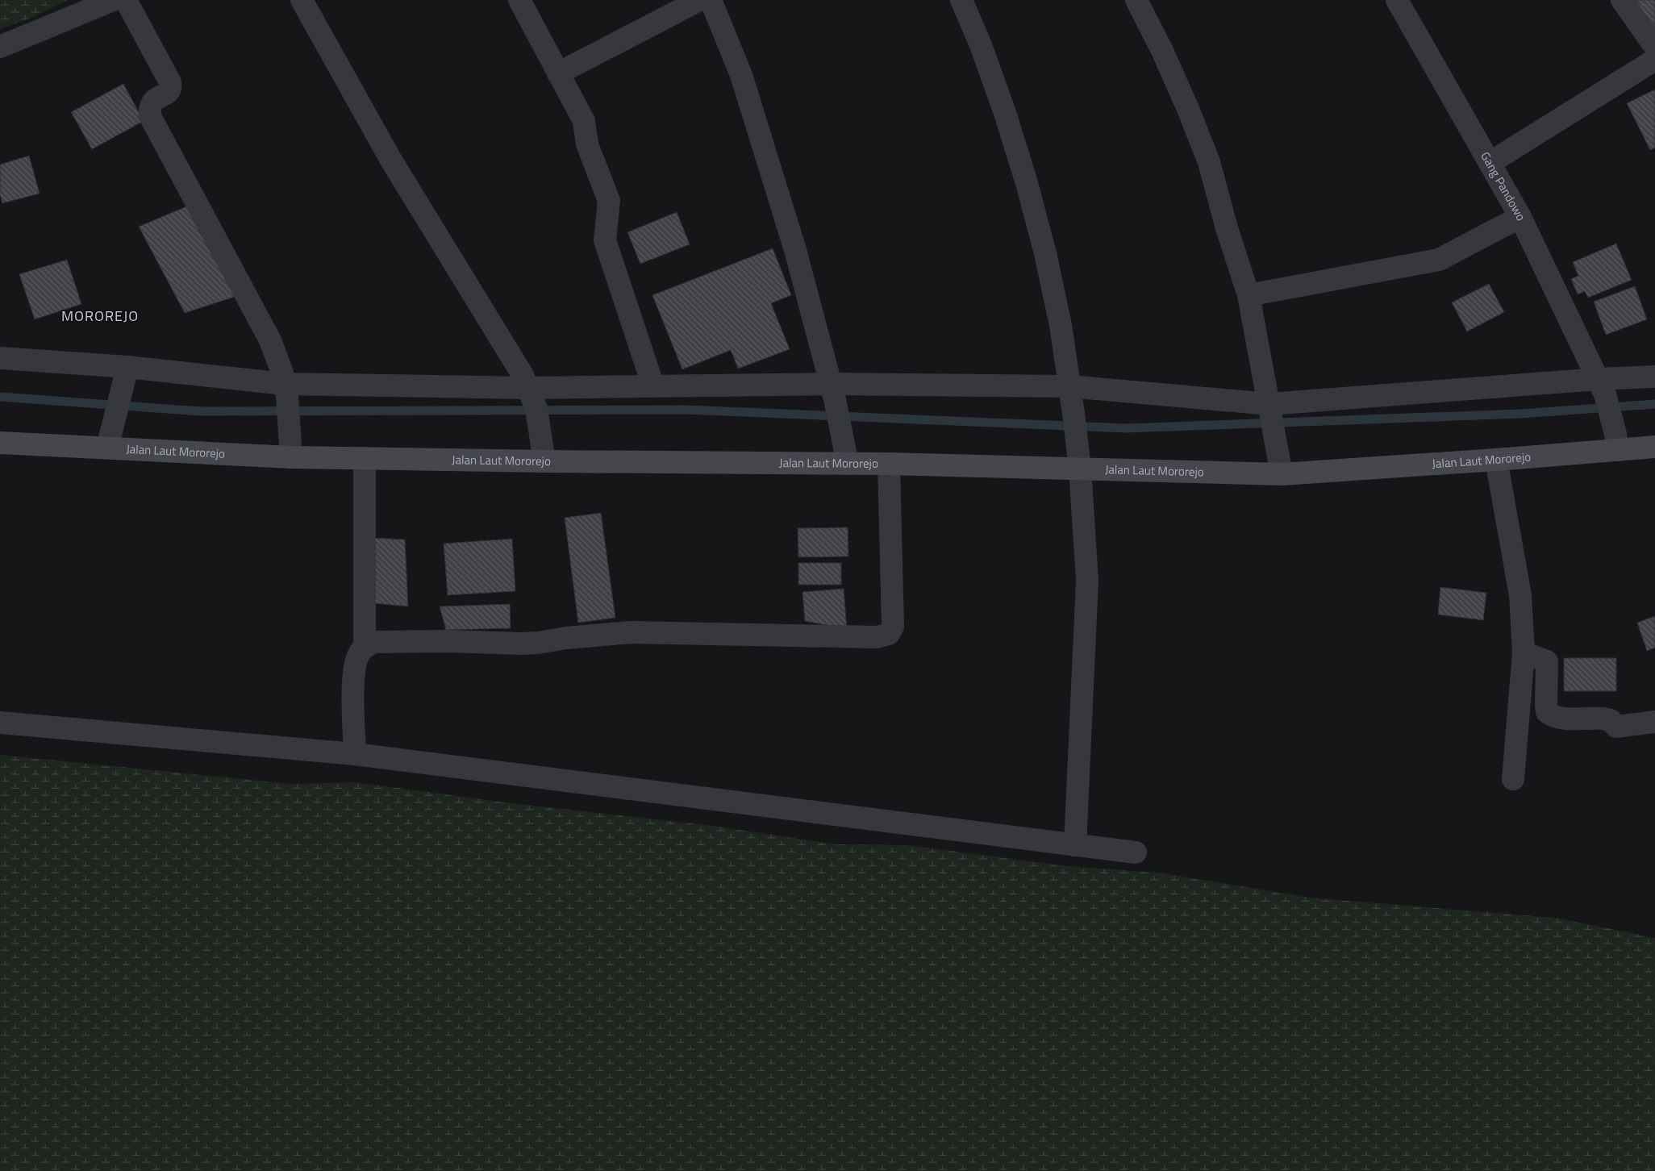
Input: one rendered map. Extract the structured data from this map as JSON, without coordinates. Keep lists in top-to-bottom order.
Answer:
{
  "streets": {
    "street": ["Gang Pandowo", "Jalan Laut Mororejo"]
  },
  "crossings": [
    ["Gang Pandowo", "Jalan Laut Mororejo"]
  ],
  "districts": ["MOROREJO"]
}
